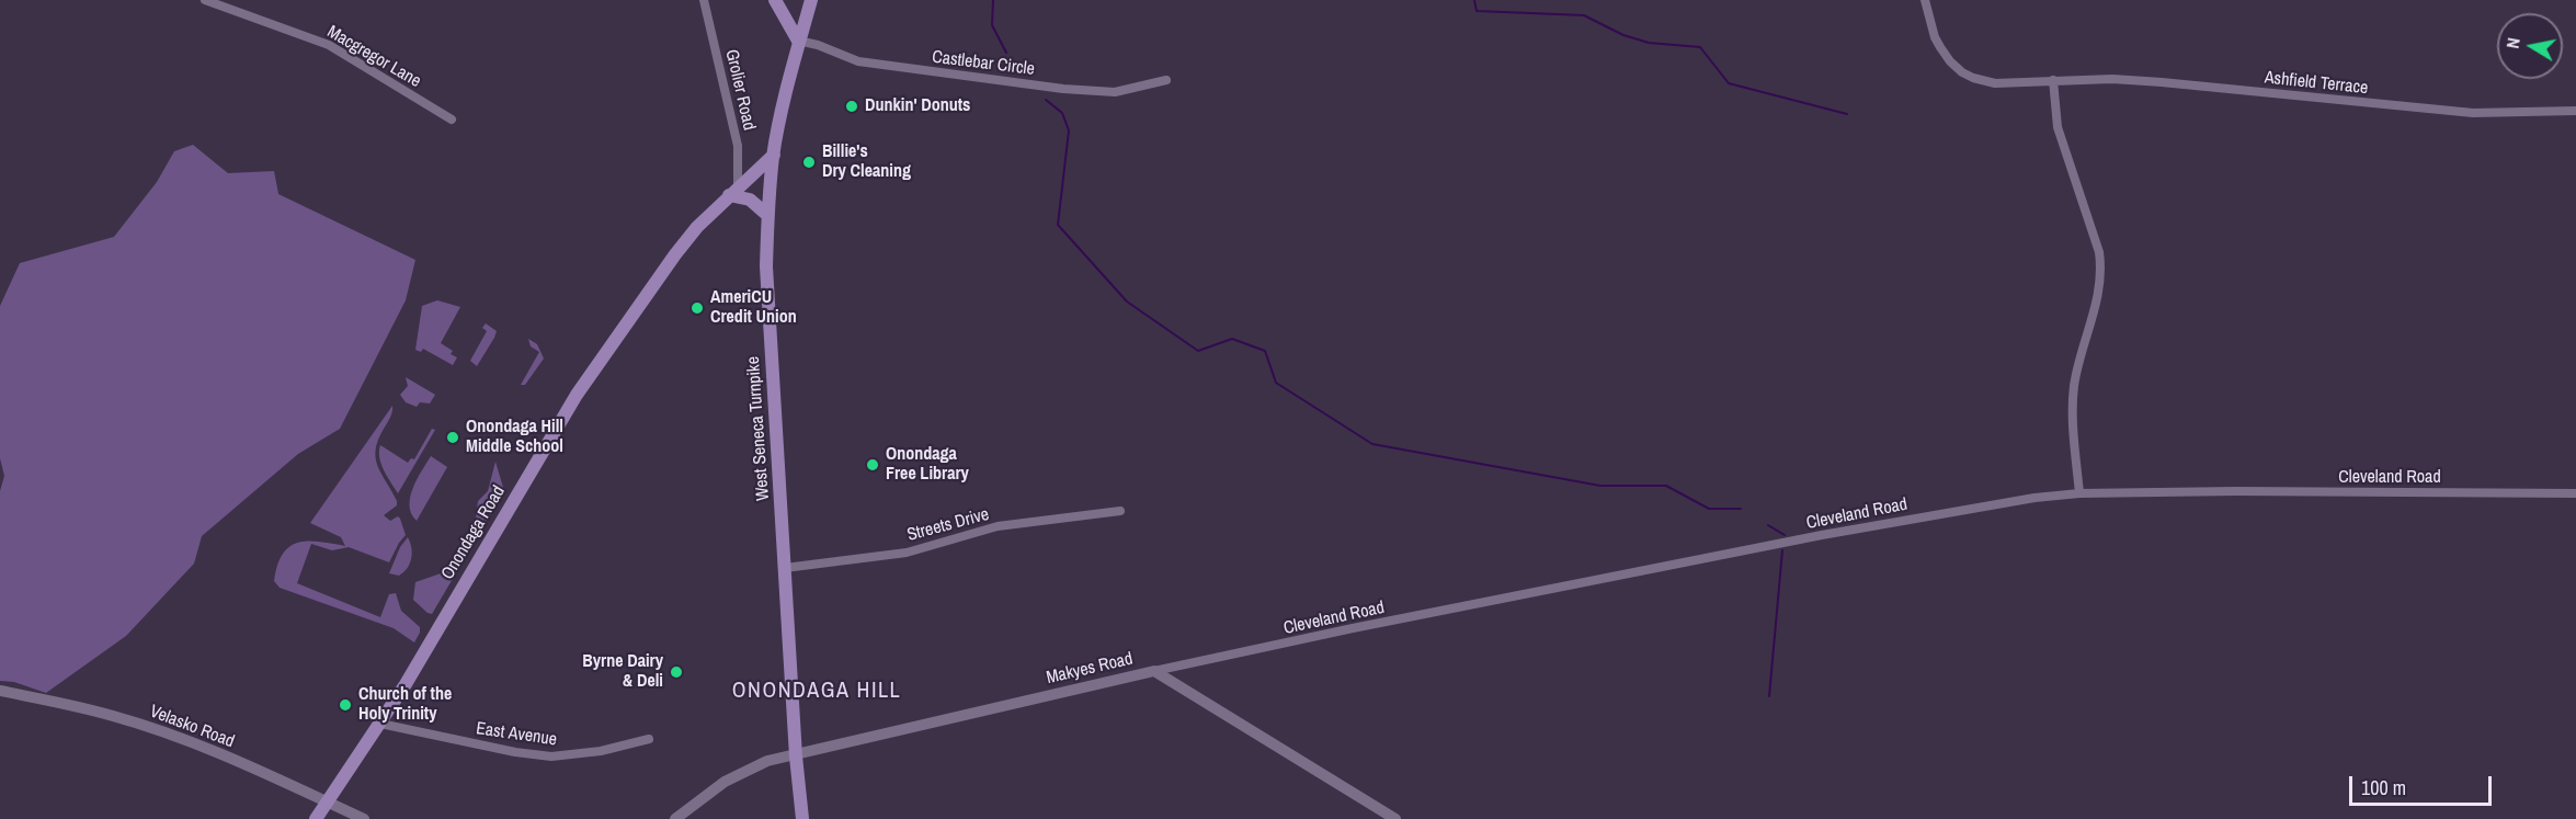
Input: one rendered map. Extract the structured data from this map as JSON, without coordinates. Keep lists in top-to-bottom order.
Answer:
{
  "streets": {
    "main road": ["West Seneca Turnpike", "Onondaga Road"],
    "street": [
      "Macgregor Lane",
      "Castlebar Circle",
      "Ashfield Terrace",
      "Grolier Road",
      "Cleveland Road",
      "Streets Drive",
      "Makyes Road",
      "Velasko Road",
      "East Avenue"
    ]
  },
  "crossings": [
    ["Castlebar Circle", "West Seneca Turnpike"],
    ["Grolier Road", "Onondaga Road"],
    ["West Seneca Turnpike", "Streets Drive"],
    ["West Seneca Turnpike", "Onondaga Road"],
    ["West Seneca Turnpike", "Makyes Road"],
    ["Cleveland Road", "Makyes Road"],
    ["Onondaga Road", "Velasko Road"],
    ["Onondaga Road", "East Avenue"]
  ],
  "districts": ["ONONDAGA HILL"],
  "places": [
    "Dunkin' Donuts",
    "Billie's Dry Cleaning",
    "AmeriCU Credit Union",
    "Onondaga Hill Middle School",
    "Onondaga Free Library",
    "Byrne Dairy & Deli",
    "Church of the Holy Trinity"
  ],
  "scale_bar": "100 m",
  "north": "left"
}
